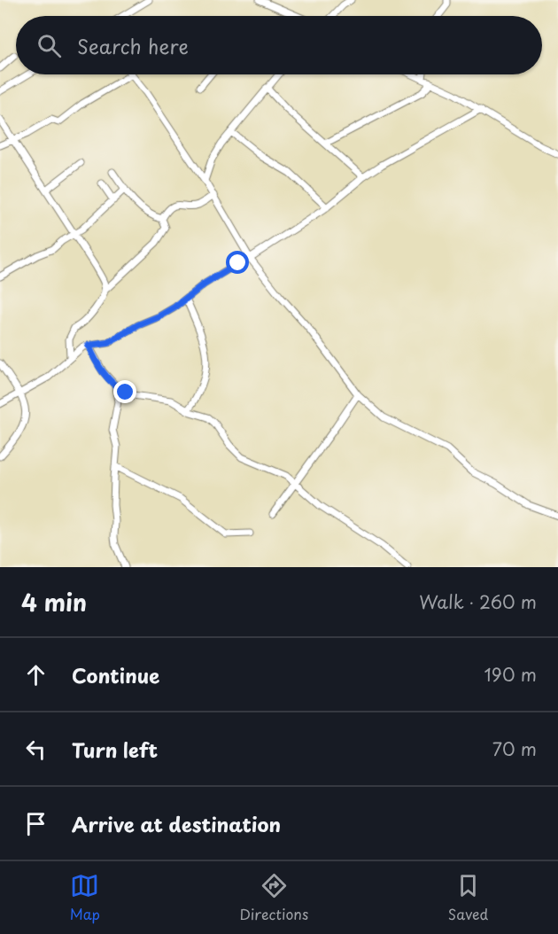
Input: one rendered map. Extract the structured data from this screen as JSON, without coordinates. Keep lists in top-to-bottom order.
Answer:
{
  "page": {
    "search": "Search here",
    "heading": ["4 min", "Walk · 260 m"],
    "list": [
      ["Continue", "190 m"],
      ["Turn left", "70 m"],
      "Arrive at destination"
    ],
    "nav": ["Map", "Directions", "Saved"]
  }
}
